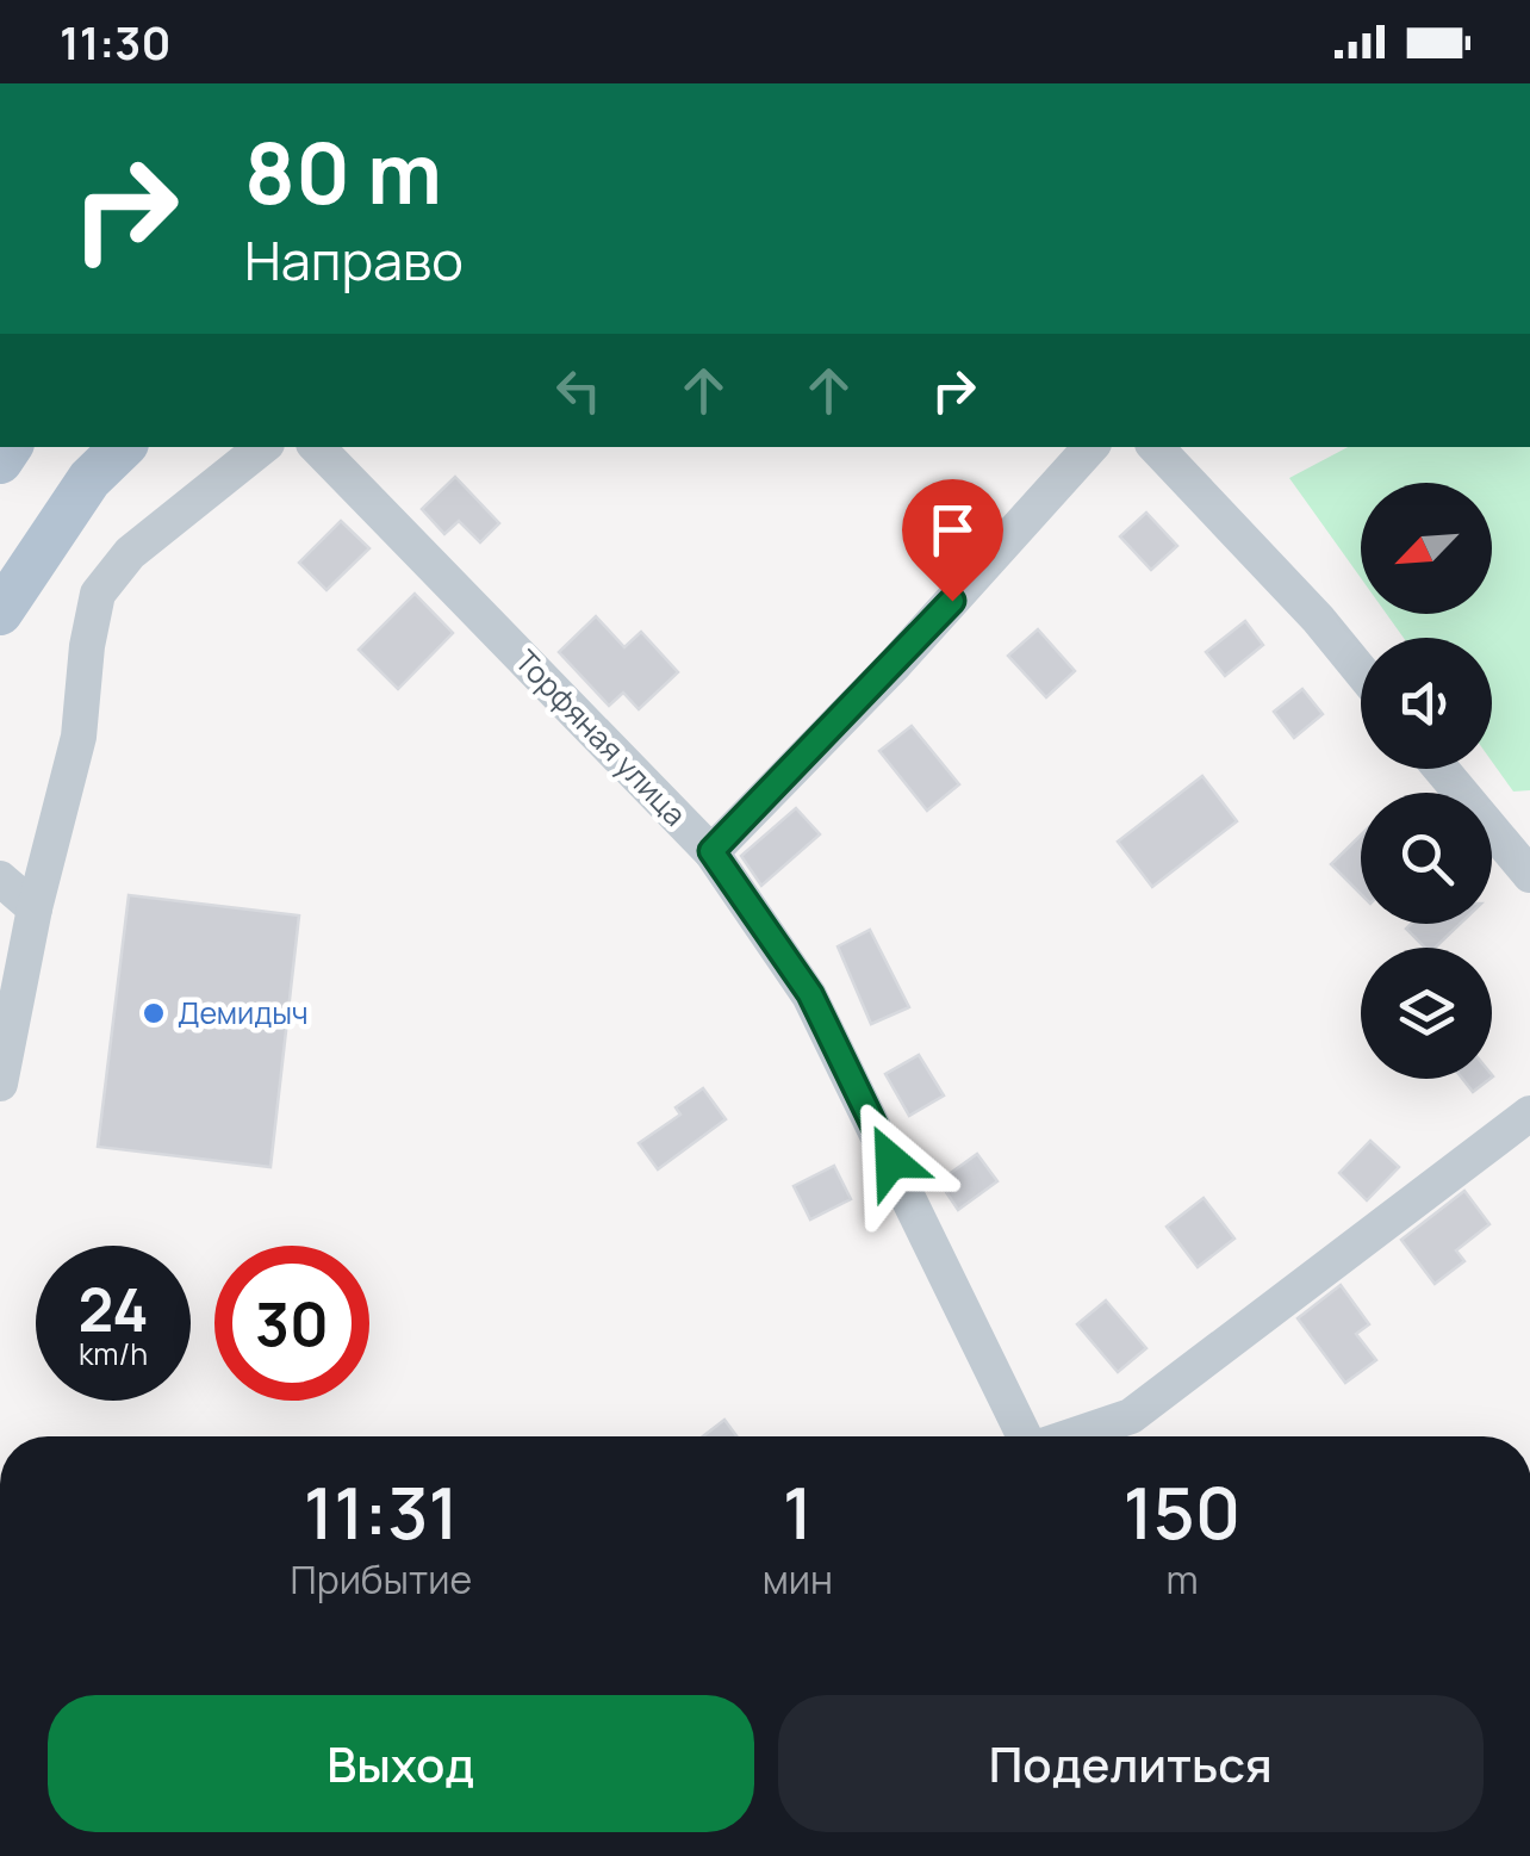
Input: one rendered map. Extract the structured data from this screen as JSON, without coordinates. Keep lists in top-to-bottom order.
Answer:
{
  "streets": {
    "street": ["Торфяная улица"]
  },
  "places": ["Демидыч"],
  "north": "bottom left",
  "page": {
    "status": "11:30",
    "turn": ["80 m", "Направо"],
    "speed": "24 km/h",
    "limit": "30",
    "eta": [
      "11:31",
      "Прибытие",
      "1",
      "мин",
      "150",
      "m"
    ],
    "buttons": ["Выход", "Поделиться"]
  }
}
